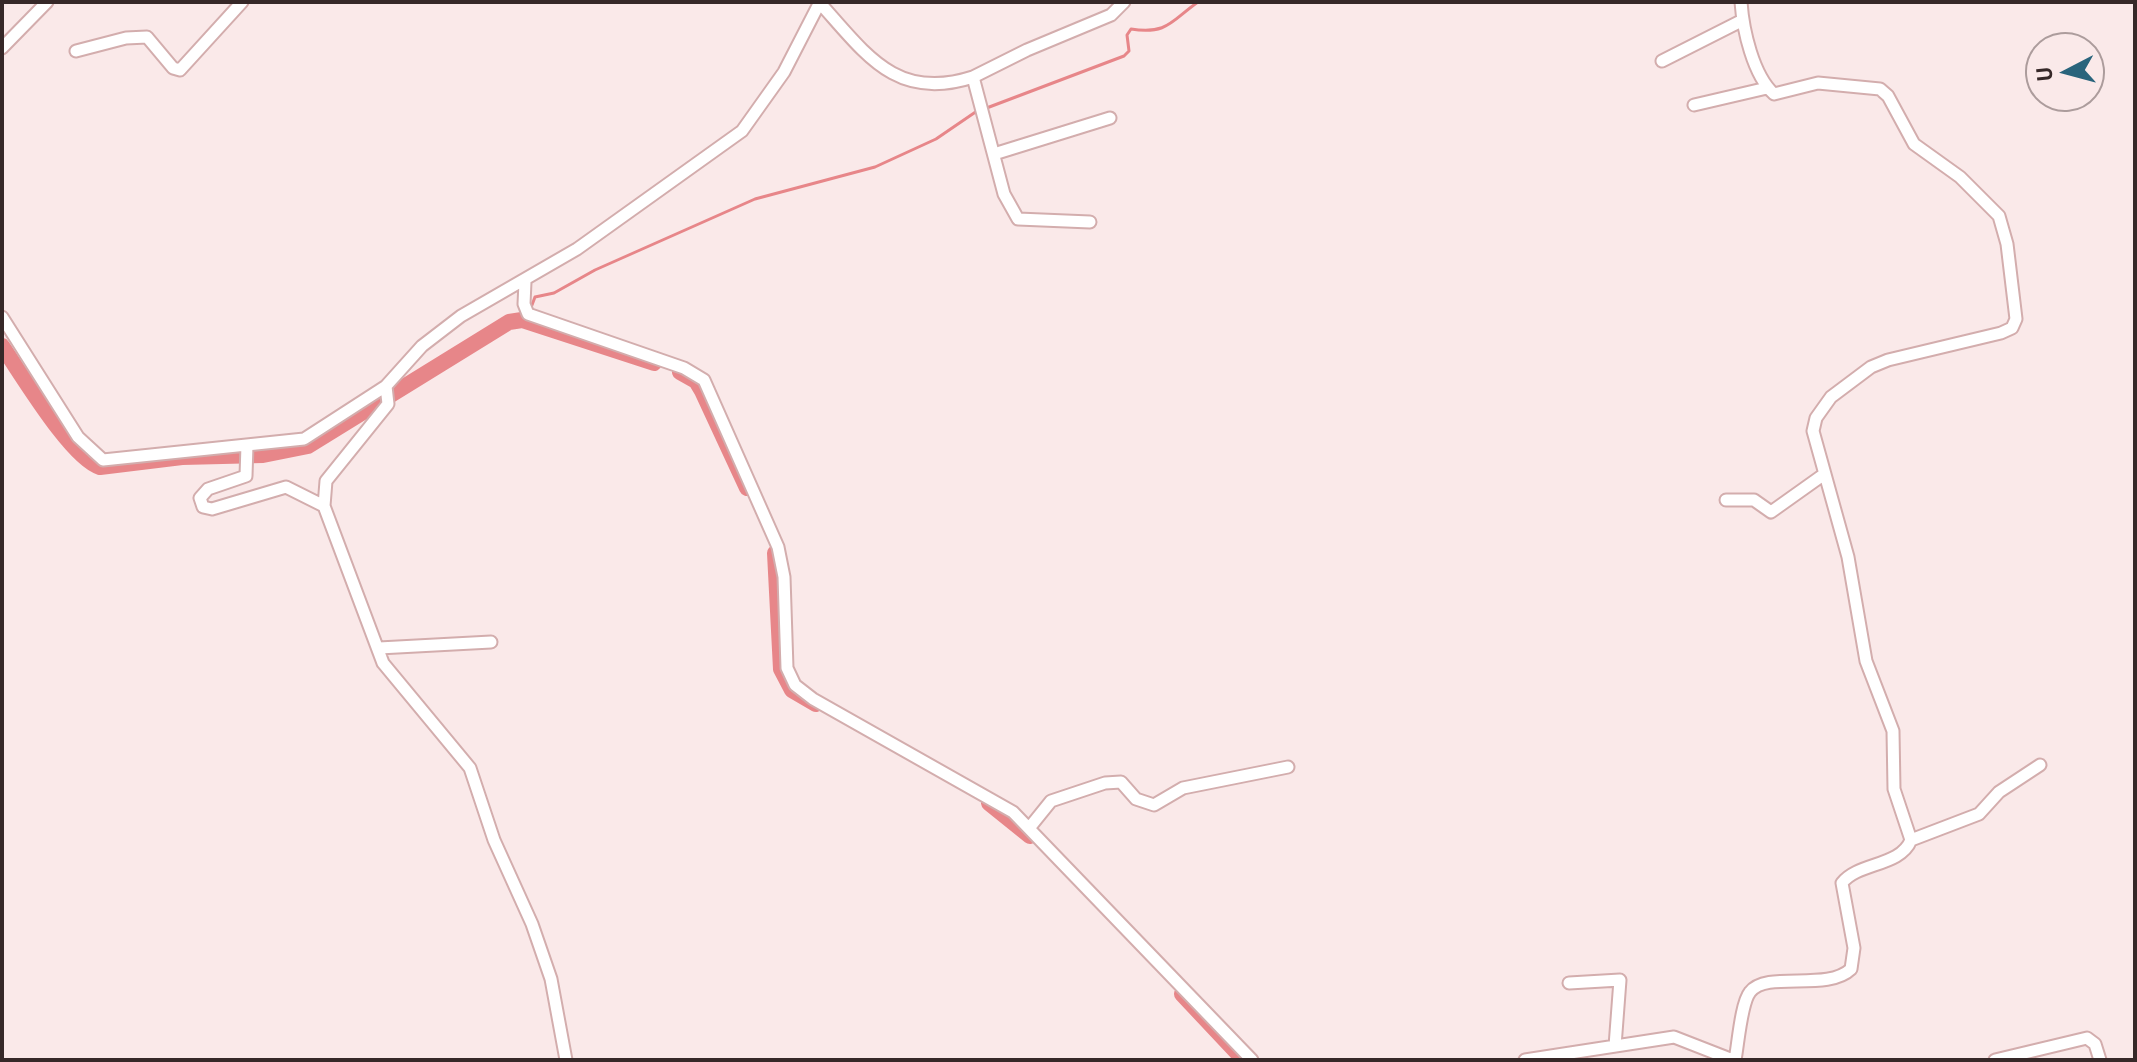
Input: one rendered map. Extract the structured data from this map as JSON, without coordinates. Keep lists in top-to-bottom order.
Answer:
{
  "north": "left"
}
